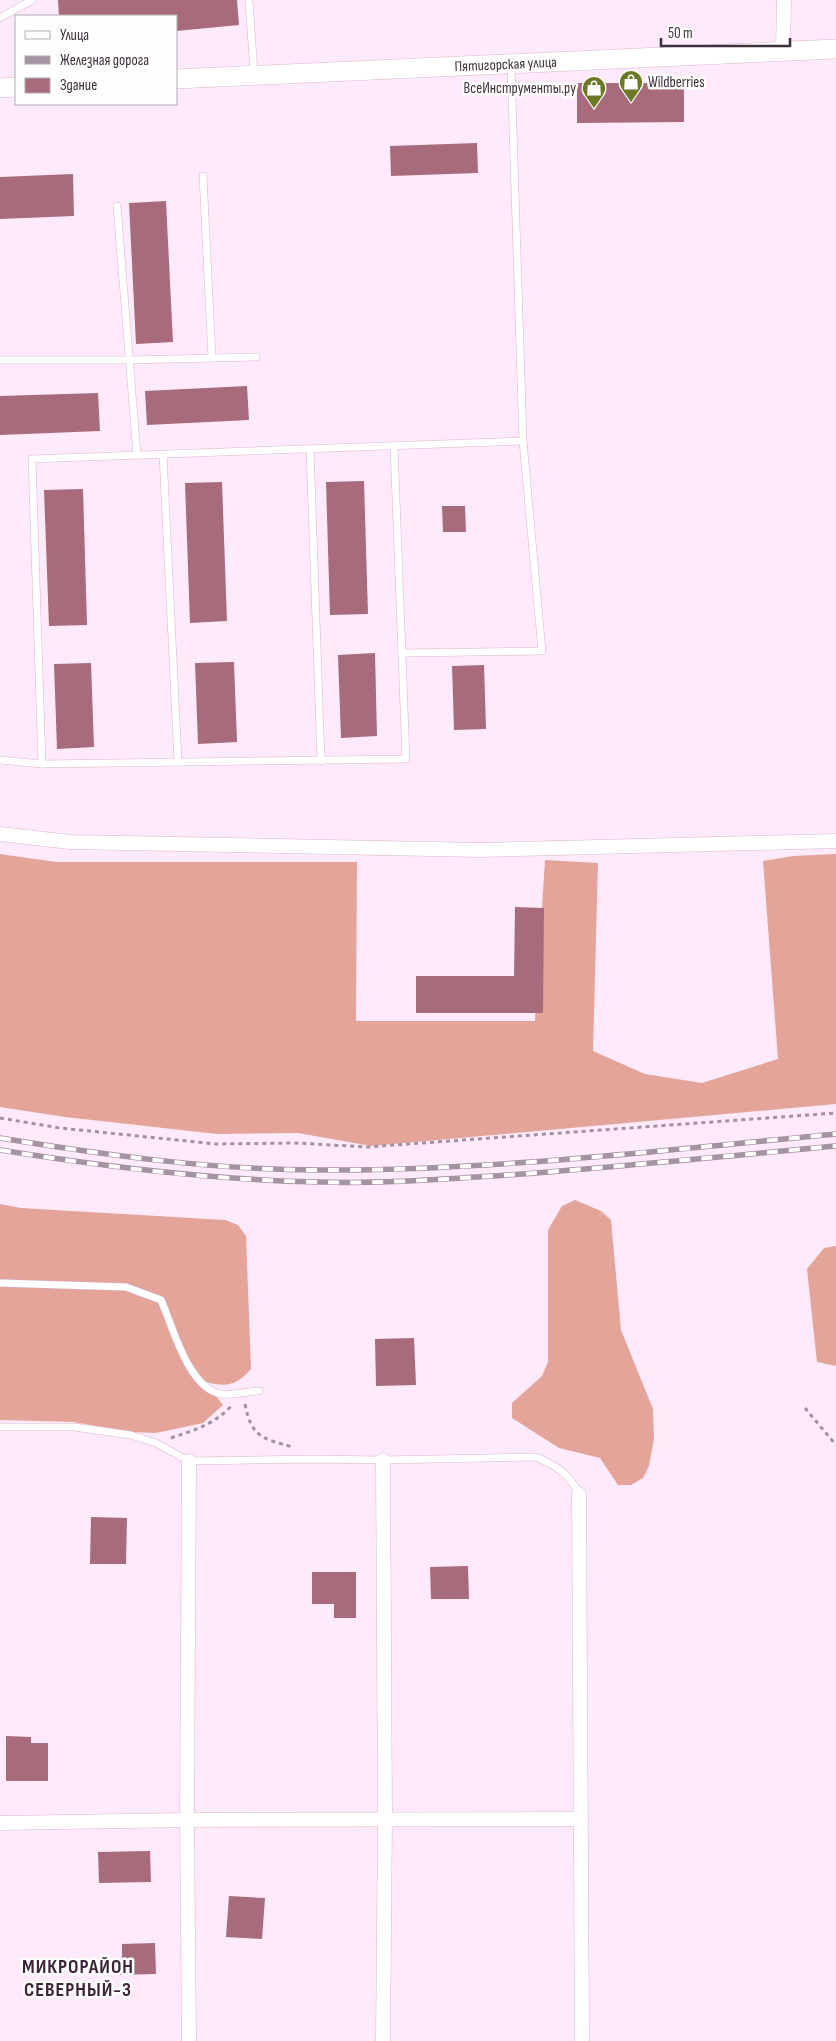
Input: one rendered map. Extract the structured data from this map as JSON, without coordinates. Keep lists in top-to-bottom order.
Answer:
{
  "streets": {
    "main road": ["Пятигорская улица"]
  },
  "districts": ["МИКРОРАЙОН СЕВЕРНЫЙ-3"],
  "places": {
    "shop": ["Wildberries", "ВсеИнструменты.ру"]
  },
  "legend": ["Улица", "Железная дорога", "Здание"],
  "scale_bar": "50 m"
}
